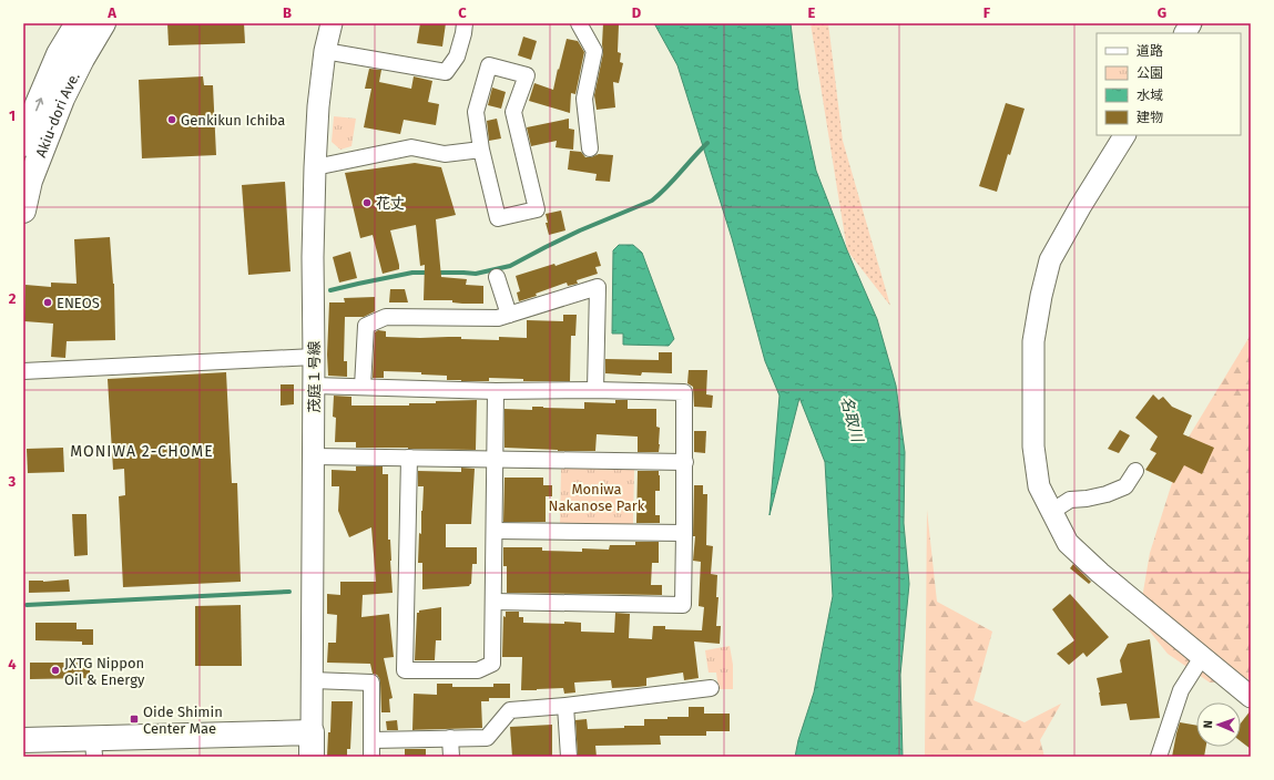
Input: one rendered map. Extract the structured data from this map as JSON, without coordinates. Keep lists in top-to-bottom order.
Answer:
{
  "streets": {
    "main road": ["Akiu-dori Ave."],
    "street": ["茂庭１号線"]
  },
  "districts": ["MONIWA 2-CHOME"],
  "water": ["名取川"],
  "parks": ["Moniwa Nakanose Park"],
  "places": {
    "other": [
      "Genkikun Ichiba",
      "花丈",
      "ENEOS",
      "JXTG Nippon Oil & Energy"
    ],
    "transit": ["Oide Shimin Center Mae"]
  },
  "legend": [
    "道路",
    "公園",
    "水域",
    "建物"
  ],
  "north": "left",
  "grid": {
    "columns": [
      "A",
      "B",
      "C",
      "D",
      "E",
      "F",
      "G"
    ],
    "rows": [
      "1",
      "2",
      "3",
      "4"
    ]
  }
}
